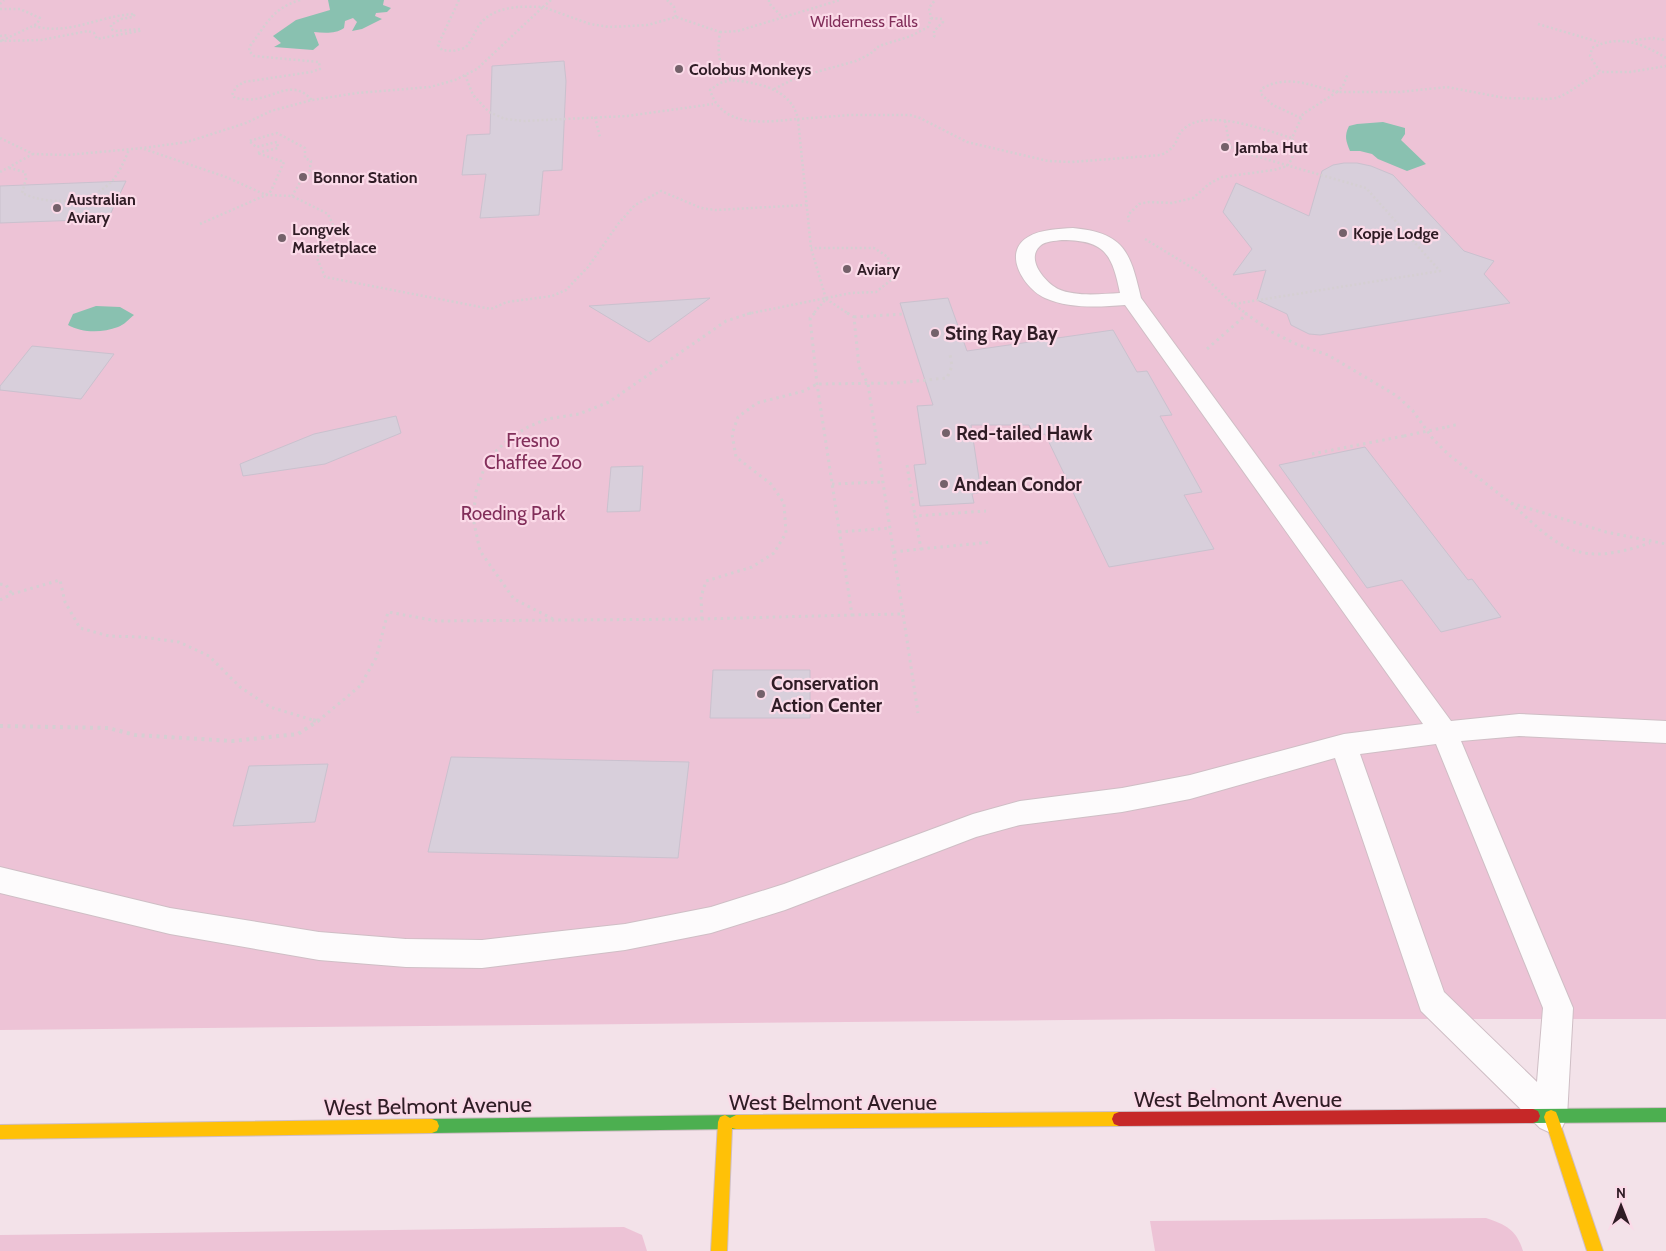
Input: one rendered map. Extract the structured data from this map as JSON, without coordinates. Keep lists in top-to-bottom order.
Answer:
{
  "streets": {
    "main road": ["West Belmont Avenue"]
  },
  "parks": ["Wilderness Falls", "Fresno Chaffee Zoo", "Roeding Park"],
  "places": [
    "Colobus Monkeys",
    "Jamba Hut",
    "Bonnor Station",
    "Australian Aviary",
    "Kopje Lodge",
    "Longvek Marketplace",
    "Aviary",
    "Sting Ray Bay",
    "Red-tailed Hawk",
    "Andean Condor",
    "Conservation Action Center"
  ],
  "north": "top"
}
